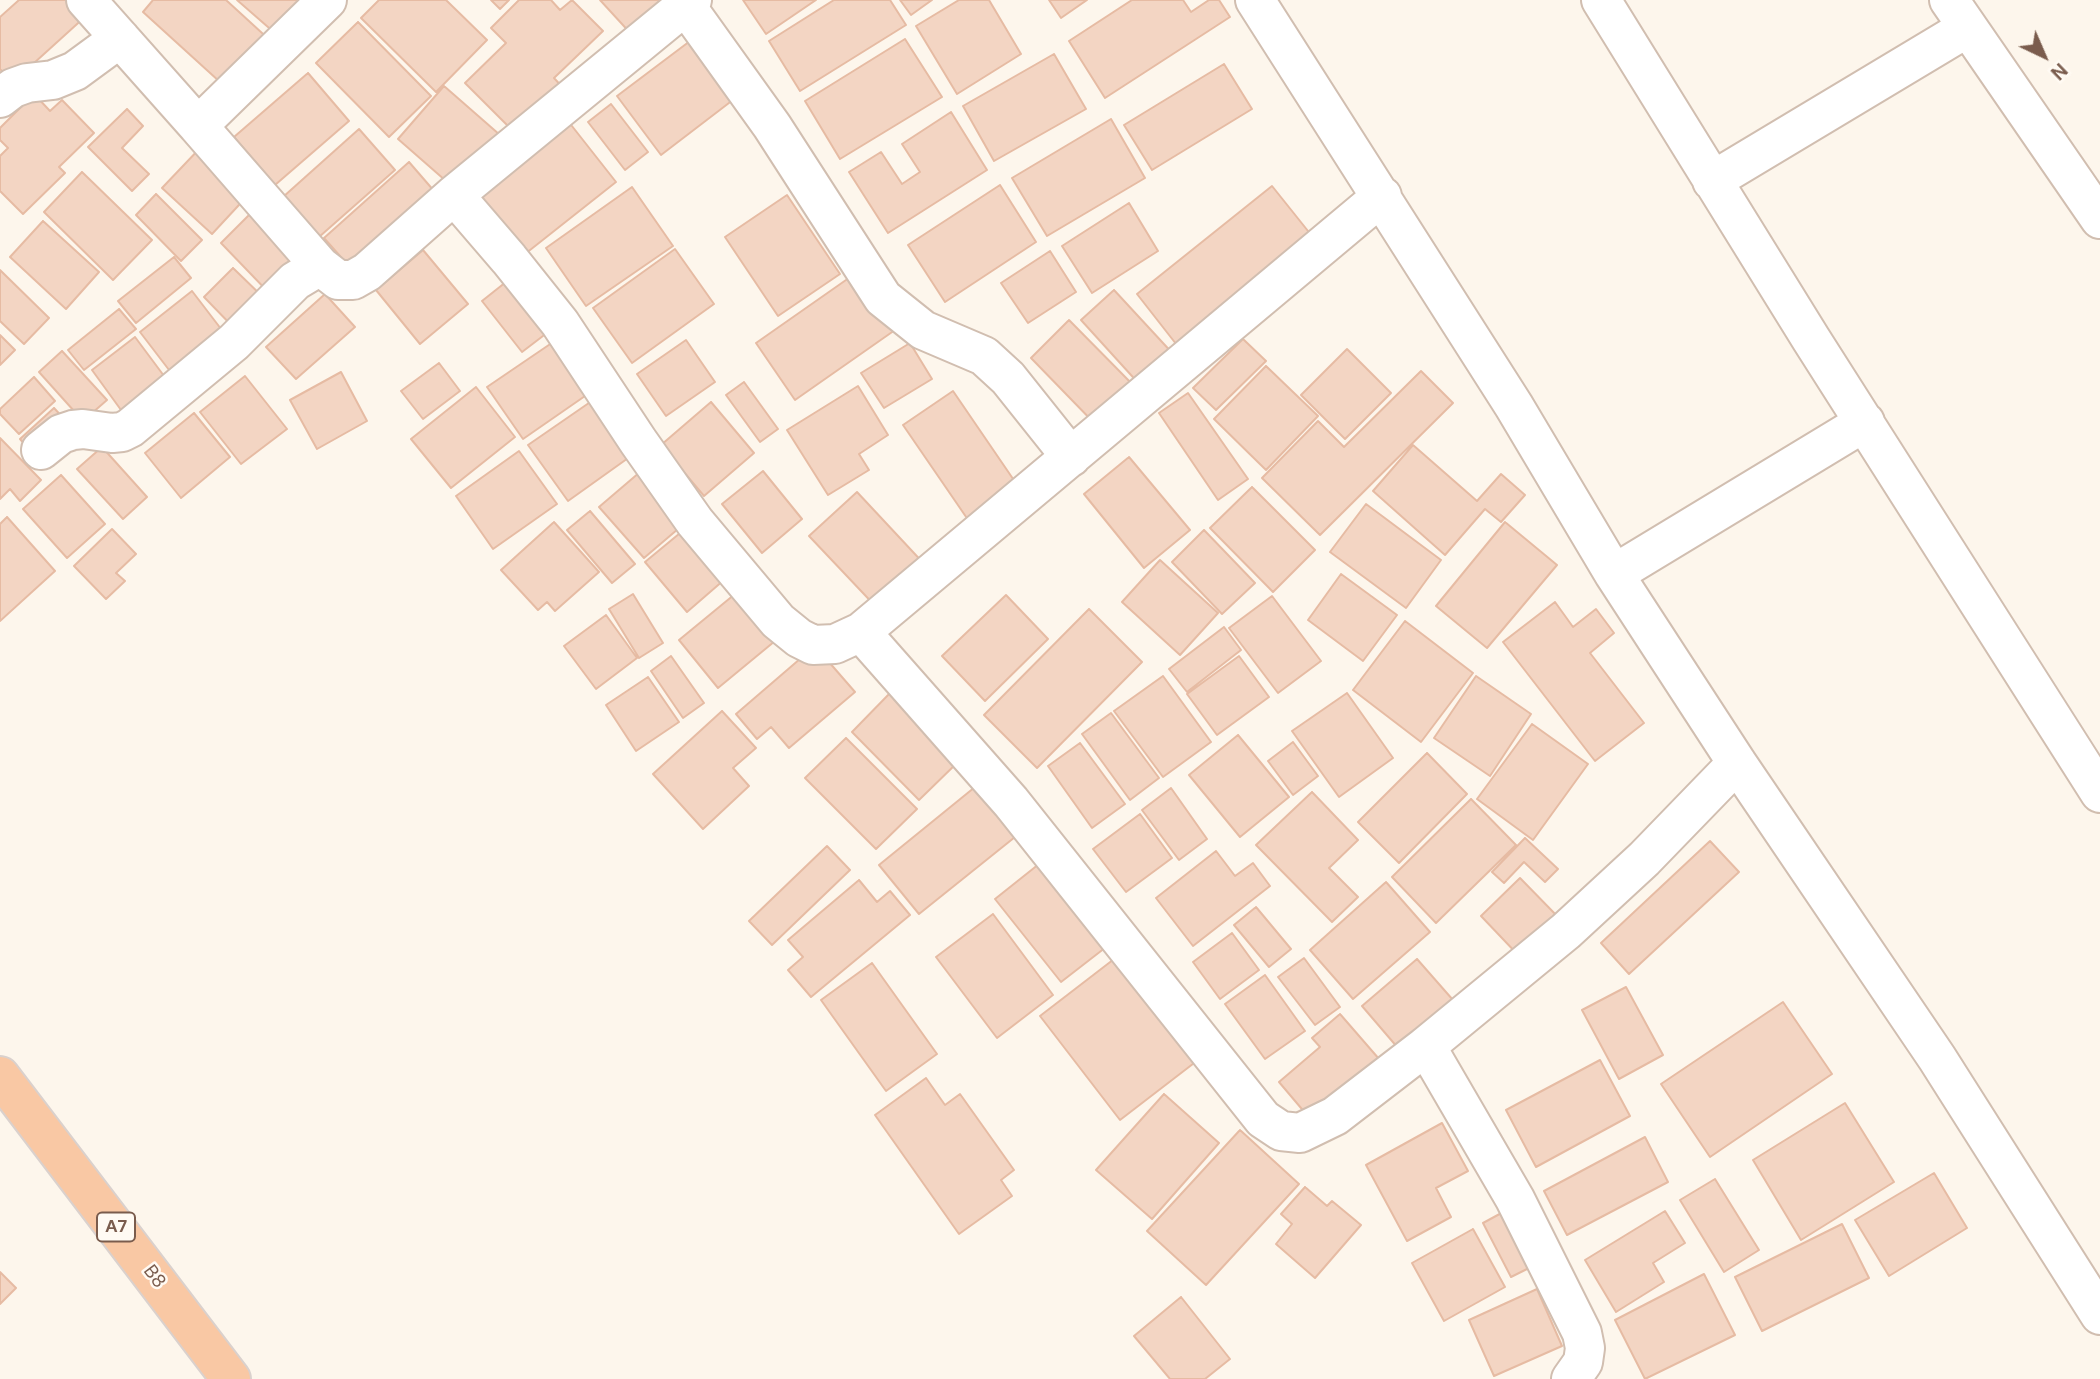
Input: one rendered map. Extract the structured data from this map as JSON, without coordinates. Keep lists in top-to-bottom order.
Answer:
{
  "streets": {
    "highway": ["A7", "B8"]
  },
  "north": "bottom right"
}
